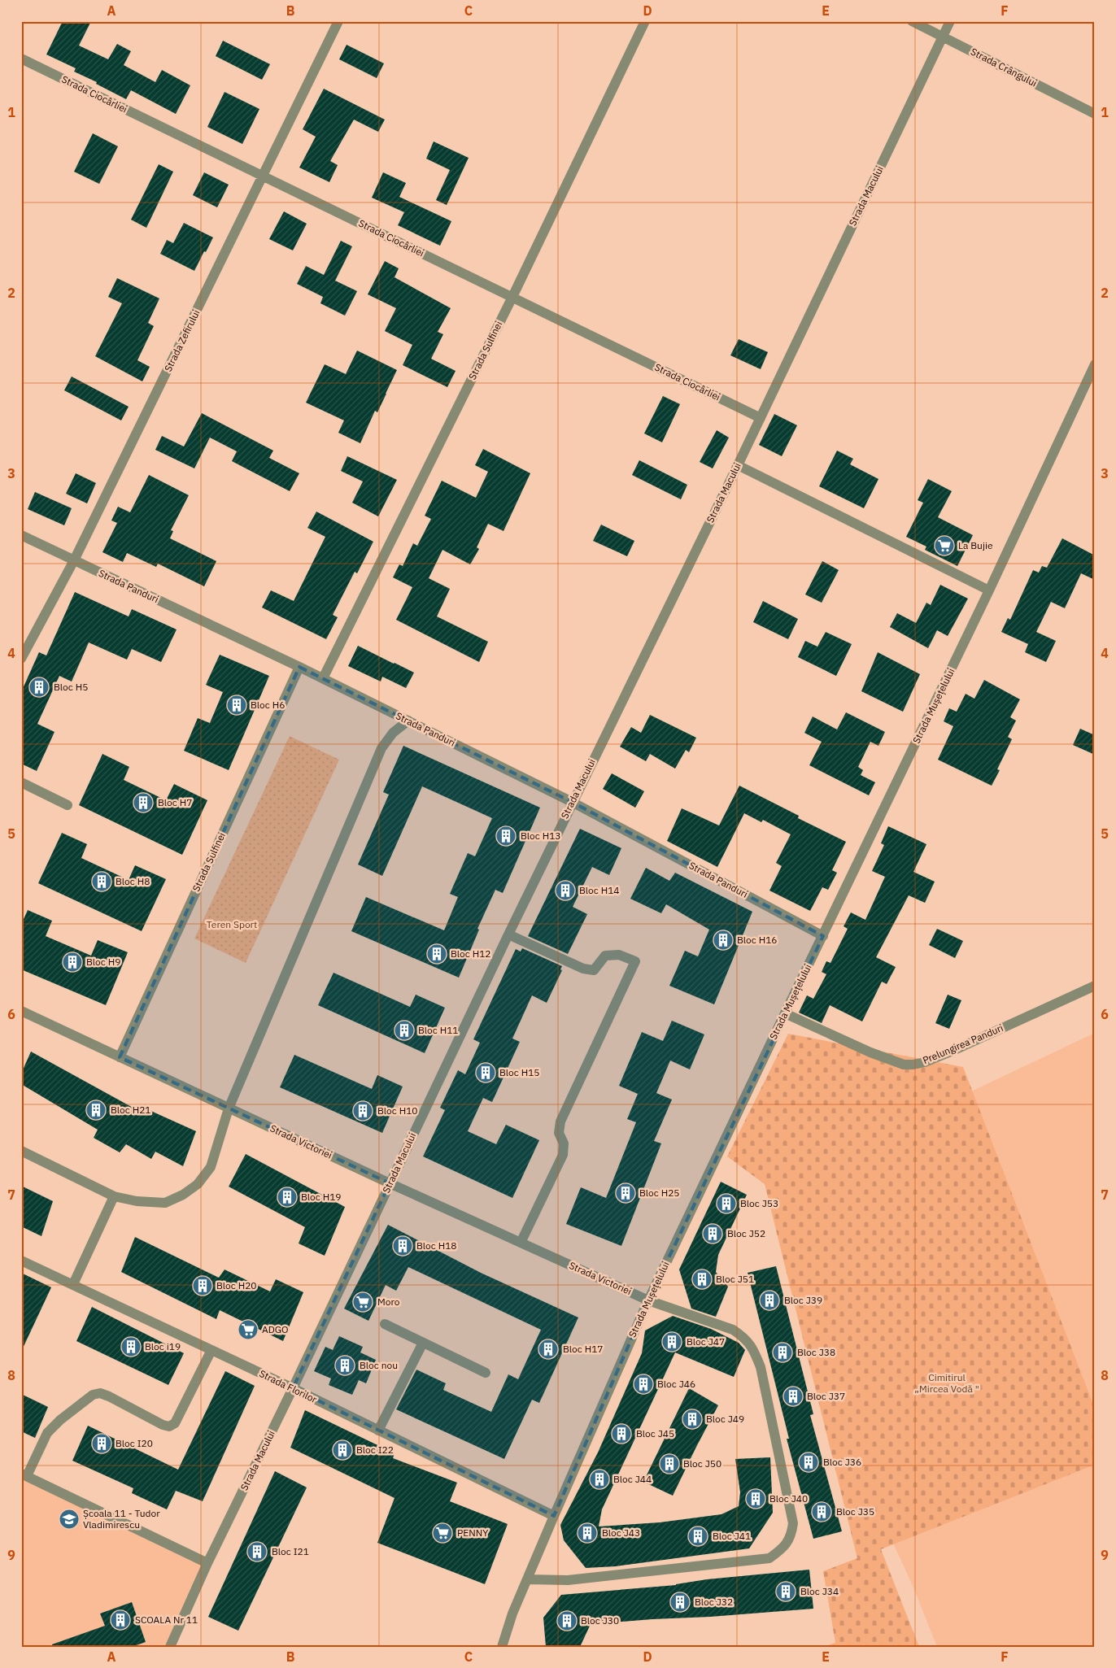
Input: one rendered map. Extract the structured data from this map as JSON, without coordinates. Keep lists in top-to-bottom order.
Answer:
{
  "streets": {
    "street": [
      "Strada Crângului",
      "Strada Ciocârliei",
      "Strada Macului",
      "Strada Zefirului",
      "Strada Sulfinei",
      "Strada Panduri",
      "Strada Mușețelului",
      "Prelungirea Panduri",
      "Strada Victoriei",
      "Strada Florilor"
    ]
  },
  "crossings": [
    ["Strada Crângului", "Strada Macului"],
    ["Strada Ciocârliei", "Strada Macului"],
    ["Strada Ciocârliei", "Strada Zefirului"],
    ["Strada Ciocârliei", "Strada Sulfinei"],
    ["Strada Macului", "Strada Panduri"],
    ["Strada Macului", "Strada Victoriei"],
    ["Strada Macului", "Strada Florilor"],
    ["Strada Zefirului", "Strada Panduri"],
    ["Strada Sulfinei", "Strada Panduri"],
    ["Strada Sulfinei", "Strada Victoriei"],
    ["Strada Panduri", "Strada Mușețelului"],
    ["Strada Mușețelului", "Prelungirea Panduri"],
    ["Strada Mușețelului", "Strada Victoriei"],
    ["Strada Mușețelului", "Strada Florilor"]
  ],
  "parks": ["Teren Sport", "Cimitirul „Mircea Vodă \""],
  "places": {
    "supermarket": [
      "La Bujie",
      "Moro",
      "ADGO",
      "PENNY"
    ],
    "building": [
      "Bloc H5",
      "Bloc H6",
      "Bloc H7",
      "Bloc H13",
      "Bloc H8",
      "Bloc H14",
      "Bloc H16",
      "Bloc H12",
      "Bloc H9",
      "Bloc H11",
      "Bloc H15",
      "Bloc H21",
      "Bloc H10",
      "Bloc H25",
      "Bloc H19",
      "Bloc J53",
      "Bloc J52",
      "Bloc H18",
      "Bloc J51",
      "Bloc H20",
      "Bloc J39",
      "Bloc J47",
      "Bloc i19",
      "Bloc H17",
      "Bloc J38",
      "Bloc nou",
      "Bloc J46",
      "Bloc J37",
      "Bloc J49",
      "Bloc J45",
      "Bloc I20",
      "Bloc I22",
      "Bloc J36",
      "Bloc J50",
      "Bloc J44",
      "Bloc J40",
      "Bloc J35",
      "Bloc J43",
      "Bloc J41",
      "Bloc I21",
      "Bloc J34",
      "Bloc J32",
      "SCOALA Nr 11",
      "Bloc J30"
    ],
    "school or university": ["Școala 11 - Tudor Vladimirescu"]
  },
  "grid": {
    "columns": [
      "A",
      "B",
      "C",
      "D",
      "E",
      "F"
    ],
    "rows": [
      "1",
      "2",
      "3",
      "4",
      "5",
      "6",
      "7",
      "8",
      "9"
    ]
  }
}
